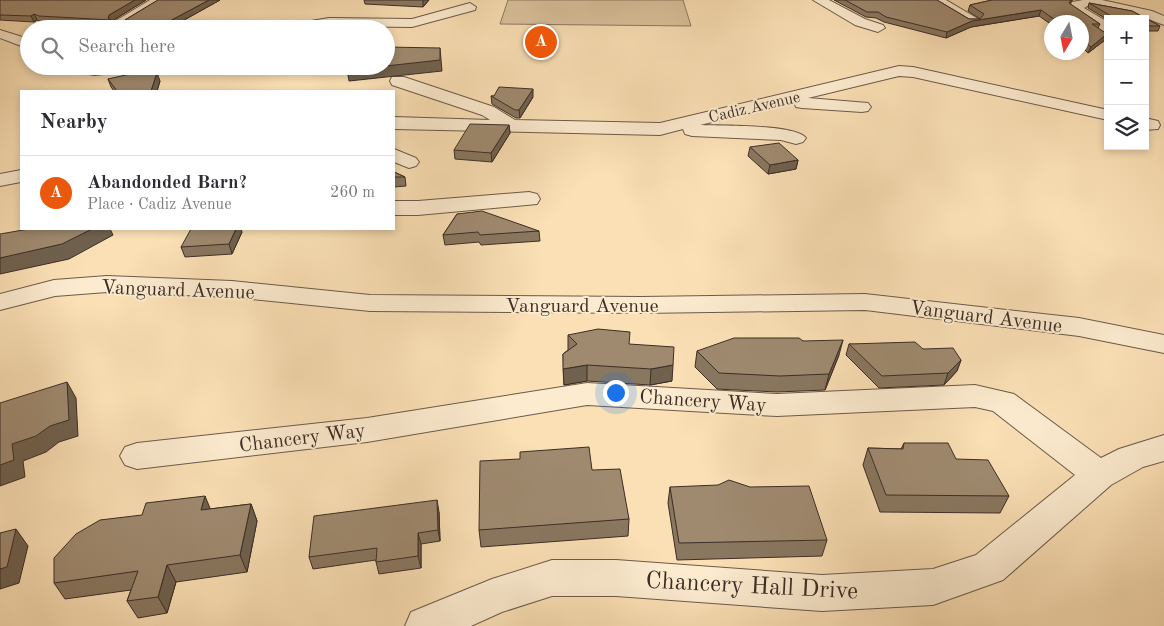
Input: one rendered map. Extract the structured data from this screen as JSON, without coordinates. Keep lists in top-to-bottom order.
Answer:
{
  "streets": {
    "street": [
      "Cadiz Avenue",
      "Vanguard Avenue",
      "Chancery Way",
      "Chancery Hall Drive"
    ]
  },
  "crossings": [
    ["Chancery Way", "Chancery Hall Drive"]
  ],
  "north": "bottom",
  "page": {
    "map_buttons": ["+", "−"],
    "search": "Search here",
    "pins": "A",
    "heading": "Nearby",
    "list": [
      {
        "mark": "A",
        "name": "Abandonded Barn?",
        "note": "Place · Cadiz Avenue",
        "value": "260 m"
      }
    ]
  }
}
